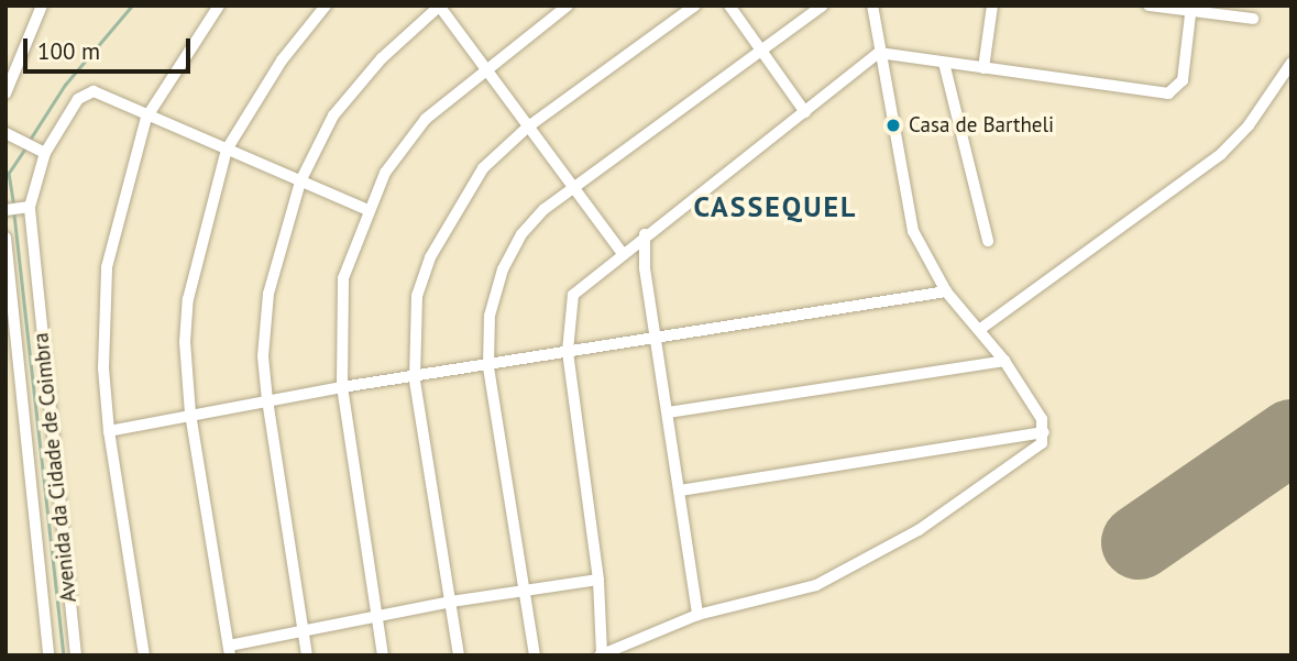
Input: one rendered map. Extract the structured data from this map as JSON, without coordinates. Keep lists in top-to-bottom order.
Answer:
{
  "streets": {
    "street": ["Avenida da Cidade de Coimbra"]
  },
  "districts": ["CASSEQUEL"],
  "places": ["Casa de Bartheli"],
  "scale_bar": "100 m"
}
